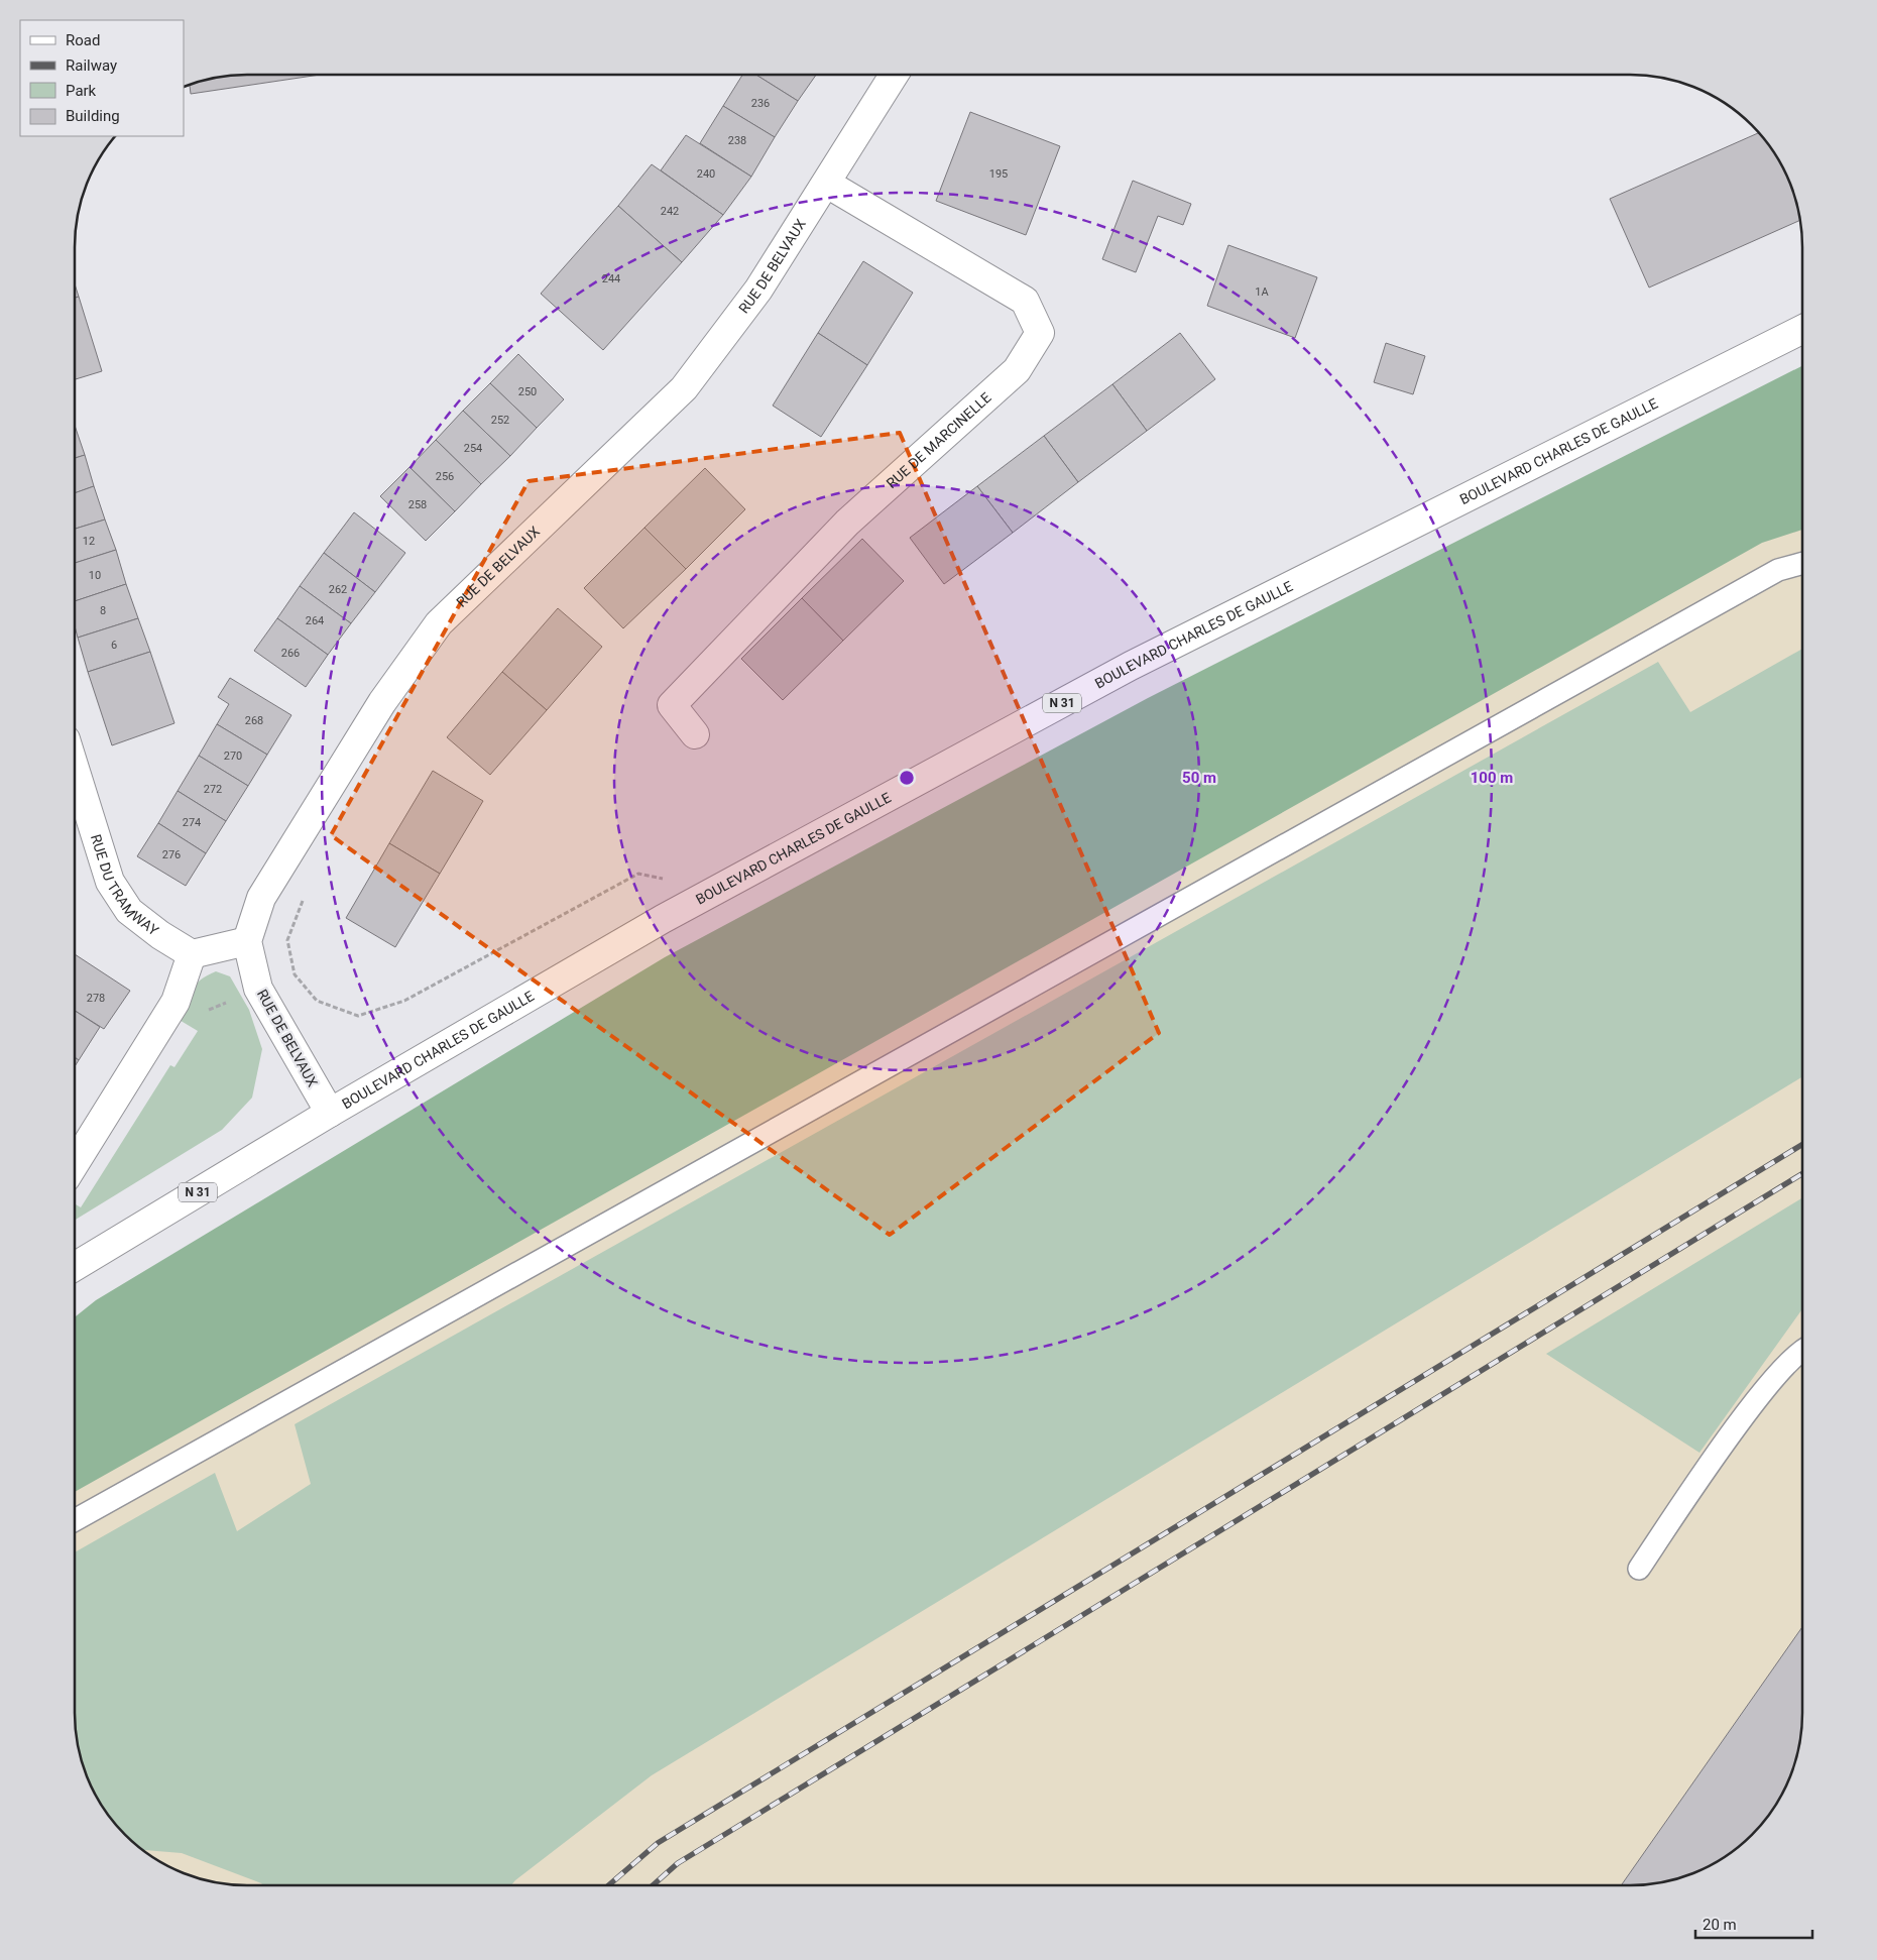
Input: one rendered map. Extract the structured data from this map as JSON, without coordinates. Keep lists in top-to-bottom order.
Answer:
{
  "streets": {
    "street": [
      "RUE DE BELVAUX",
      "RUE DE MARCINELLE",
      "BOULEVARD CHARLES DE GAULLE",
      "N 31",
      "RUE DU TRAMWAY"
    ]
  },
  "crossings": [
    ["RUE DE BELVAUX", "RUE DE MARCINELLE"],
    ["RUE DE BELVAUX", "BOULEVARD CHARLES DE GAULLE"]
  ],
  "house_numbers": [
    "236",
    "238",
    "240",
    "195",
    "242",
    "244",
    "1A",
    "250",
    "252",
    "254",
    "256",
    "258",
    "12",
    "10",
    "262",
    "8",
    "264",
    "6",
    "266",
    "268",
    "270",
    "272",
    "274",
    "276",
    "278"
  ],
  "legend": [
    "Road",
    "Railway",
    "Park",
    "Building"
  ],
  "scale_bar": "20 m",
  "rings": ["50 m", "100 m"]
}
